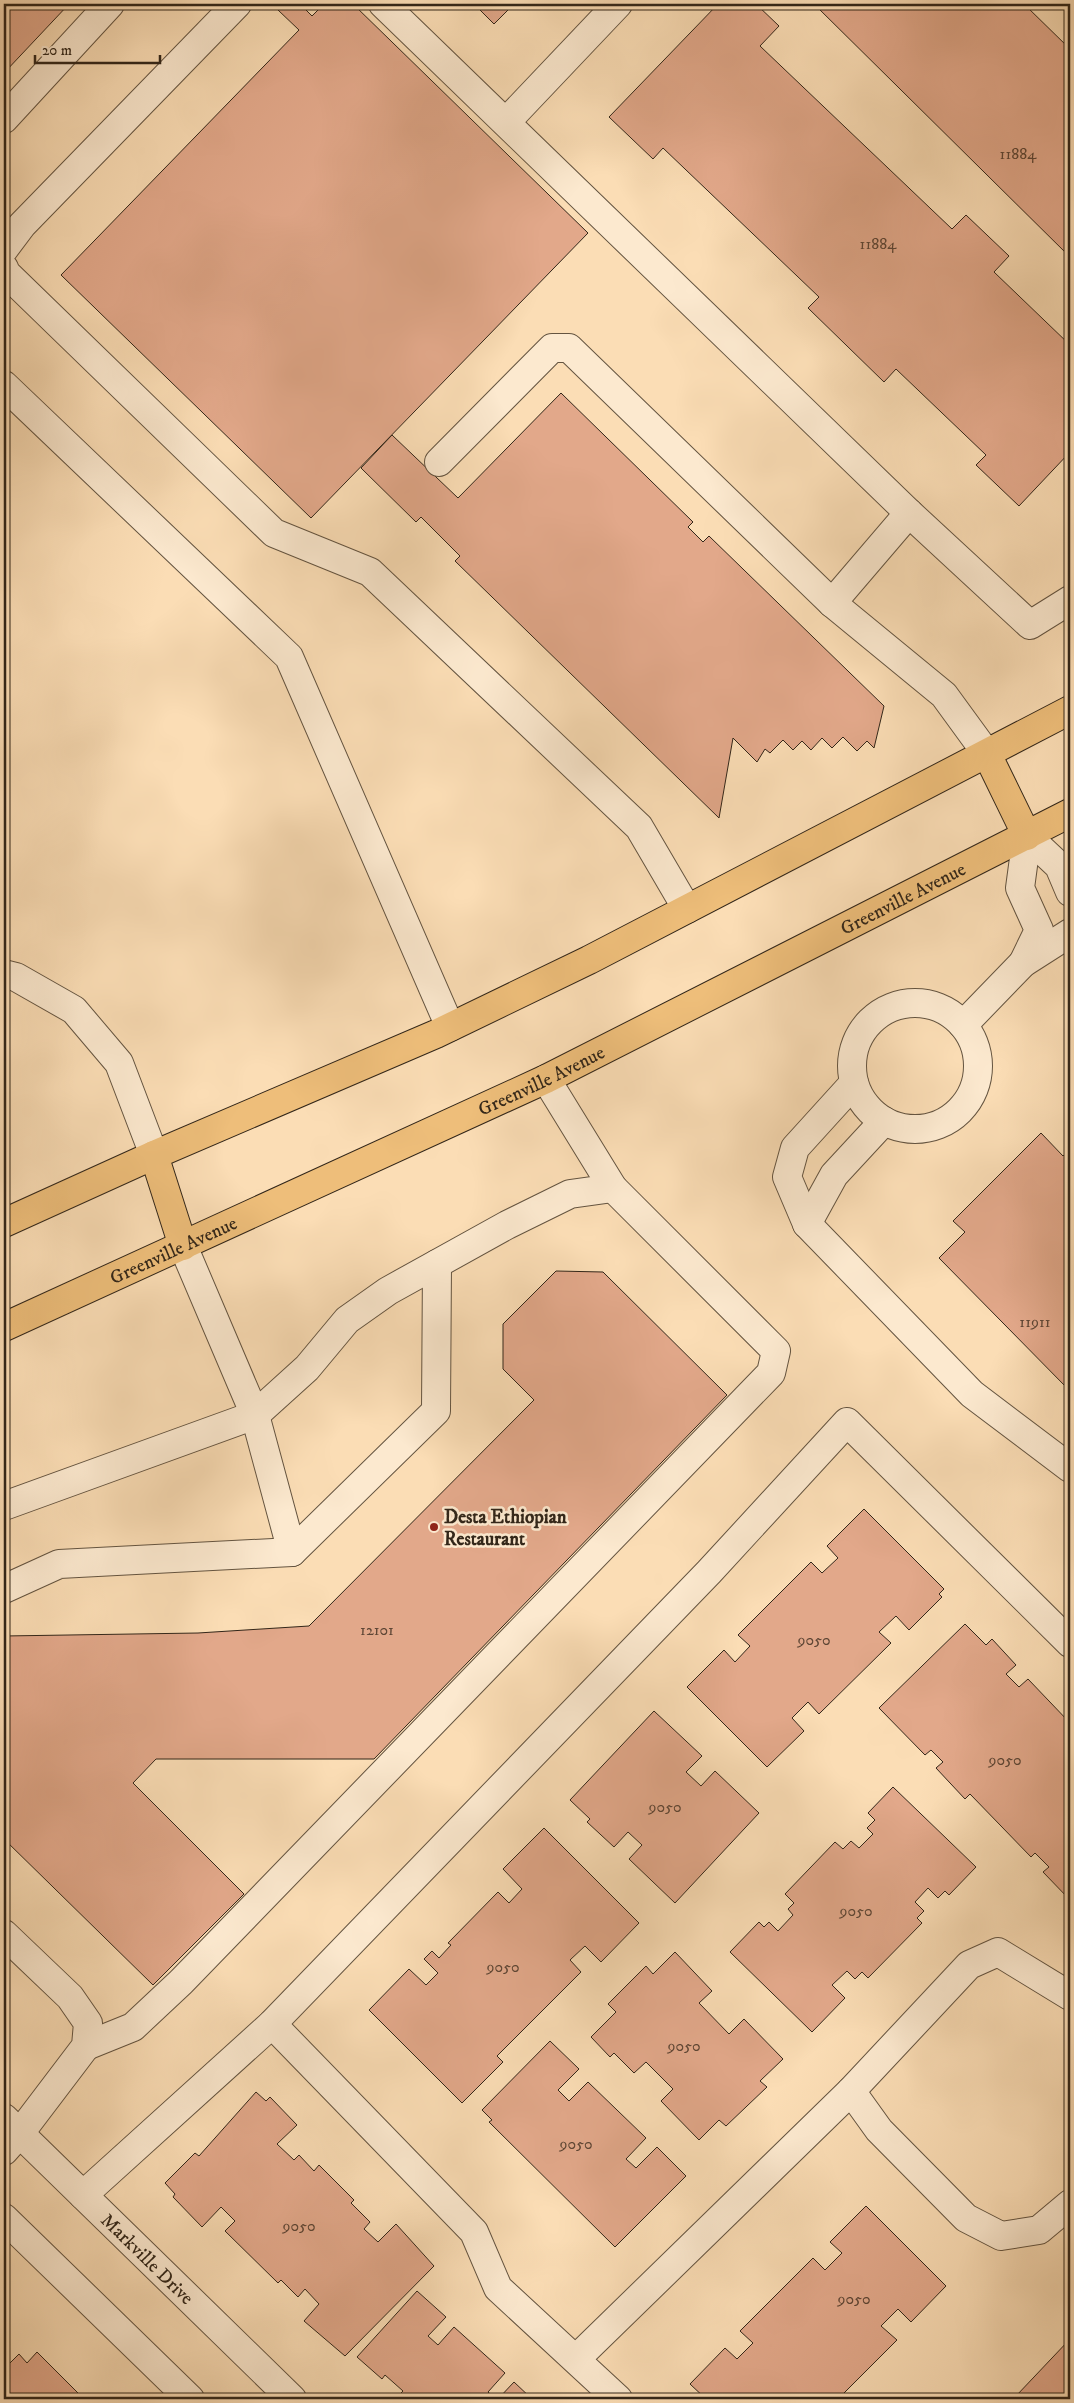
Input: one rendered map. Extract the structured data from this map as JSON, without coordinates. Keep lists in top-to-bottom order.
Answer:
{
  "streets": {
    "main road": ["Greenville Avenue"],
    "street": ["Markville Drive"]
  },
  "places": ["Desta Ethiopian Restaurant"],
  "house_numbers": [
    "11884",
    "11884",
    "11911",
    "12101",
    "9050",
    "9050",
    "9050",
    "9050",
    "9050",
    "9050",
    "9050",
    "9050",
    "9050"
  ],
  "scale_bar": "20 m"
}
